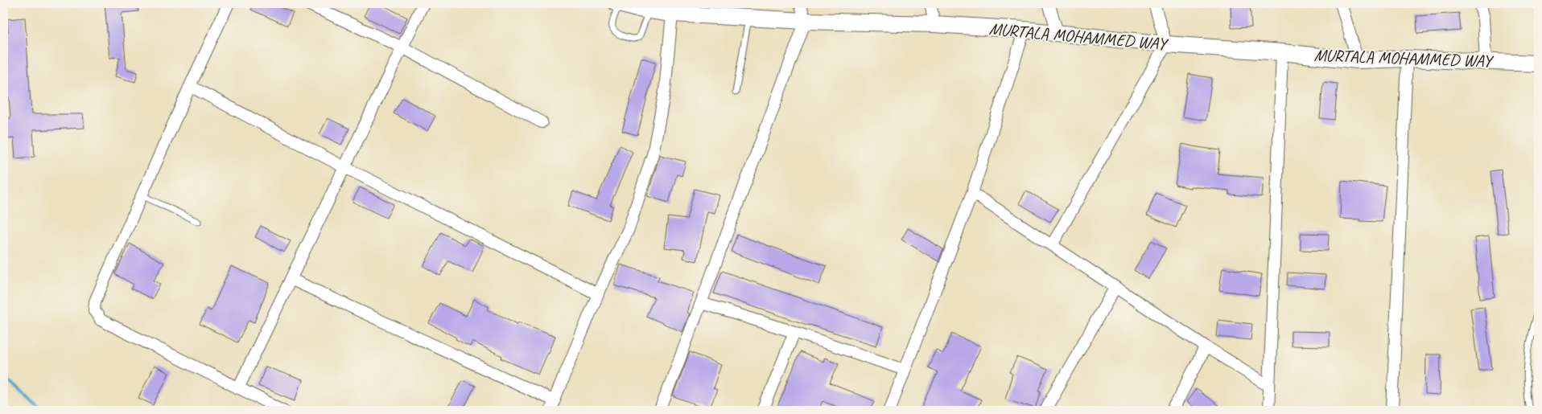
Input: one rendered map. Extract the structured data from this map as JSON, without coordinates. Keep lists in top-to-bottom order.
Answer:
{
  "streets": {
    "street": ["MURTALA MOHAMMED WAY"]
  }
}
